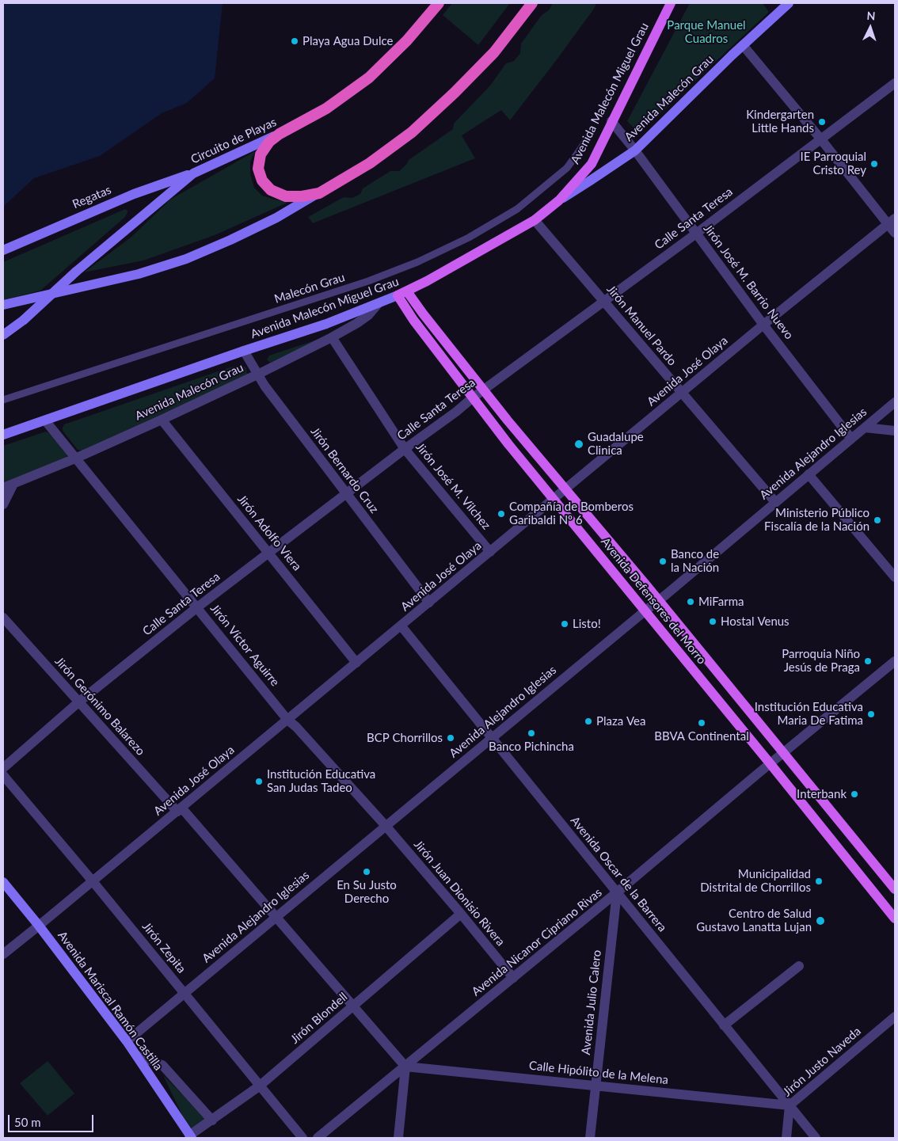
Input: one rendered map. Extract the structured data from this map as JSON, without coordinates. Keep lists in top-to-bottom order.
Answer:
{
  "streets": {
    "highway": ["Circuito de Playas"],
    "main road": [
      "Avenida Malecón Miguel Grau",
      "Avenida Malecón Grau",
      "Regatas",
      "Avenida Defensores del Morro",
      "Avenida Mariscal Ramón Castilla"
    ],
    "street": [
      "Calle Santa Teresa",
      "Jirón José M. Barrio Nuevo",
      "Malecón Grau",
      "Jirón Manuel Pardo",
      "Avenida José Olaya",
      "Avenida Alejandro Iglesias",
      "Jirón Bernardo Cruz",
      "Jirón José M. Vilchez",
      "Jirón Adolfo Viera",
      "Jirón Víctor Aguirre",
      "Jirón Gerónimo Balarezo",
      "Avenida Oscar de la Barrera",
      "Jirón Juan Dionisio Rivera",
      "Avenida Nicanor Cipriano Rivas",
      "Jirón Zepita",
      "Avenida Julio Calero",
      "Jirón Blondell",
      "Jirón Justo Naveda",
      "Calle Hipólito de la Melena"
    ]
  },
  "crossings": [
    ["Avenida Malecón Miguel Grau", "Avenida Malecón Grau"],
    ["Avenida Malecón Miguel Grau", "Jirón José M. Barrio Nuevo"],
    ["Avenida Malecón Miguel Grau", "Jirón Manuel Pardo"],
    ["Avenida Malecón Miguel Grau", "Jirón Bernardo Cruz"],
    ["Avenida Malecón Miguel Grau", "Avenida Defensores del Morro"],
    ["Avenida Malecón Miguel Grau", "Jirón Víctor Aguirre"],
    ["Avenida Malecón Grau", "Jirón José M. Barrio Nuevo"],
    ["Avenida Malecón Grau", "Jirón Bernardo Cruz"],
    ["Avenida Malecón Grau", "Jirón José M. Vilchez"],
    ["Avenida Malecón Grau", "Jirón Adolfo Viera"],
    ["Avenida Malecón Grau", "Jirón Víctor Aguirre"],
    ["Circuito de Playas", "Regatas"],
    ["Calle Santa Teresa", "Jirón José M. Barrio Nuevo"],
    ["Calle Santa Teresa", "Jirón Manuel Pardo"],
    ["Calle Santa Teresa", "Jirón Bernardo Cruz"],
    ["Calle Santa Teresa", "Jirón José M. Vilchez"],
    ["Calle Santa Teresa", "Jirón Adolfo Viera"],
    ["Calle Santa Teresa", "Avenida Defensores del Morro"],
    ["Calle Santa Teresa", "Jirón Víctor Aguirre"],
    ["Calle Santa Teresa", "Jirón Gerónimo Balarezo"],
    ["Jirón José M. Barrio Nuevo", "Avenida José Olaya"],
    ["Jirón José M. Barrio Nuevo", "Avenida Alejandro Iglesias"],
    ["Jirón Manuel Pardo", "Avenida José Olaya"],
    ["Jirón Manuel Pardo", "Avenida Alejandro Iglesias"],
    ["Avenida José Olaya", "Jirón Bernardo Cruz"],
    ["Avenida José Olaya", "Jirón José M. Vilchez"],
    ["Avenida José Olaya", "Jirón Adolfo Viera"],
    ["Avenida José Olaya", "Avenida Defensores del Morro"],
    ["Avenida José Olaya", "Jirón Víctor Aguirre"],
    ["Avenida José Olaya", "Jirón Gerónimo Balarezo"],
    ["Avenida José Olaya", "Avenida Oscar de la Barrera"],
    ["Avenida José Olaya", "Jirón Zepita"],
    ["Avenida José Olaya", "Avenida Mariscal Ramón Castilla"],
    ["Avenida Alejandro Iglesias", "Avenida Defensores del Morro"],
    ["Avenida Alejandro Iglesias", "Jirón Víctor Aguirre"],
    ["Avenida Alejandro Iglesias", "Jirón Gerónimo Balarezo"],
    ["Avenida Alejandro Iglesias", "Avenida Oscar de la Barrera"],
    ["Avenida Alejandro Iglesias", "Jirón Juan Dionisio Rivera"],
    ["Avenida Alejandro Iglesias", "Jirón Zepita"],
    ["Avenida Alejandro Iglesias", "Avenida Mariscal Ramón Castilla"],
    ["Avenida Defensores del Morro", "Avenida Nicanor Cipriano Rivas"],
    ["Jirón Víctor Aguirre", "Jirón Juan Dionisio Rivera"],
    ["Jirón Gerónimo Balarezo", "Avenida Nicanor Cipriano Rivas"],
    ["Jirón Gerónimo Balarezo", "Jirón Blondell"],
    ["Jirón Gerónimo Balarezo", "Calle Hipólito de la Melena"],
    ["Avenida Oscar de la Barrera", "Avenida Nicanor Cipriano Rivas"],
    ["Avenida Oscar de la Barrera", "Avenida Julio Calero"],
    ["Avenida Oscar de la Barrera", "Jirón Justo Naveda"],
    ["Avenida Oscar de la Barrera", "Calle Hipólito de la Melena"],
    ["Jirón Juan Dionisio Rivera", "Avenida Nicanor Cipriano Rivas"],
    ["Jirón Juan Dionisio Rivera", "Jirón Blondell"],
    ["Avenida Nicanor Cipriano Rivas", "Avenida Julio Calero"],
    ["Avenida Nicanor Cipriano Rivas", "Calle Hipólito de la Melena"],
    ["Jirón Zepita", "Jirón Blondell"],
    ["Avenida Mariscal Ramón Castilla", "Jirón Blondell"],
    ["Avenida Julio Calero", "Calle Hipólito de la Melena"],
    ["Jirón Justo Naveda", "Calle Hipólito de la Melena"]
  ],
  "parks": ["Parque Manuel Cuadros"],
  "places": [
    "Playa Agua Dulce",
    "Kindergarten Little Hands",
    "IE Parroquial Cristo Rey",
    "Guadalupe Clinica",
    "Compañía de Bomberos Garibaldi Nº 6",
    "Ministerio Público Fiscalía de la Nación",
    "Banco de la Nación",
    "MiFarma",
    "Hostal Venus",
    "Listo!",
    "Parroquia Niño Jesús de Praga",
    "Institución Educativa Maria De Fatima",
    "Plaza Vea",
    "BBVA Continental",
    "Banco Pichincha",
    "BCP Chorrillos",
    "Institución Educativa San Judas Tadeo",
    "Interbank",
    "En Su Justo Derecho",
    "Municipalidad Distrital de Chorrillos",
    "Centro de Salud Gustavo Lanatta Lujan"
  ],
  "scale_bar": "50 m",
  "north": "top"
}
